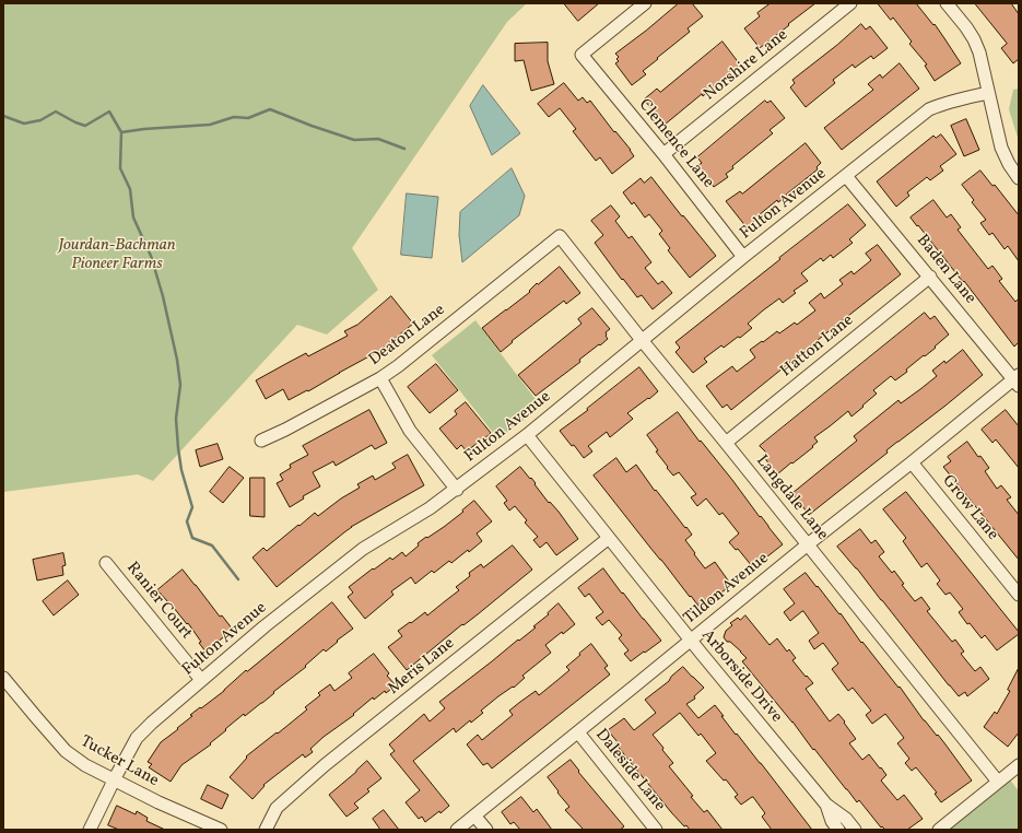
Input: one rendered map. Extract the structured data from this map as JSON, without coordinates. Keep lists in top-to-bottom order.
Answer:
{
  "streets": {
    "street": [
      "Norshire Lane",
      "Clemence Lane",
      "Fulton Avenue",
      "Baden Lane",
      "Deaton Lane",
      "Hatton Lane",
      "Langdale Lane",
      "Grow Lane",
      "Tildon Avenue",
      "Ranier Court",
      "Meris Lane",
      "Arborside Drive",
      "Tucker Lane",
      "Daleside Lane"
    ]
  },
  "crossings": [
    ["Norshire Lane", "Clemence Lane"],
    ["Clemence Lane", "Fulton Avenue"],
    ["Fulton Avenue", "Baden Lane"],
    ["Fulton Avenue", "Langdale Lane"],
    ["Fulton Avenue", "Ranier Court"],
    ["Fulton Avenue", "Arborside Drive"],
    ["Fulton Avenue", "Tucker Lane"],
    ["Baden Lane", "Hatton Lane"],
    ["Baden Lane", "Tildon Avenue"],
    ["Deaton Lane", "Langdale Lane"],
    ["Hatton Lane", "Langdale Lane"],
    ["Langdale Lane", "Tildon Avenue"],
    ["Grow Lane", "Tildon Avenue"],
    ["Tildon Avenue", "Arborside Drive"],
    ["Tildon Avenue", "Daleside Lane"],
    ["Meris Lane", "Arborside Drive"]
  ],
  "parks": ["Jourdan-Bachman Pioneer Farms"]
}
